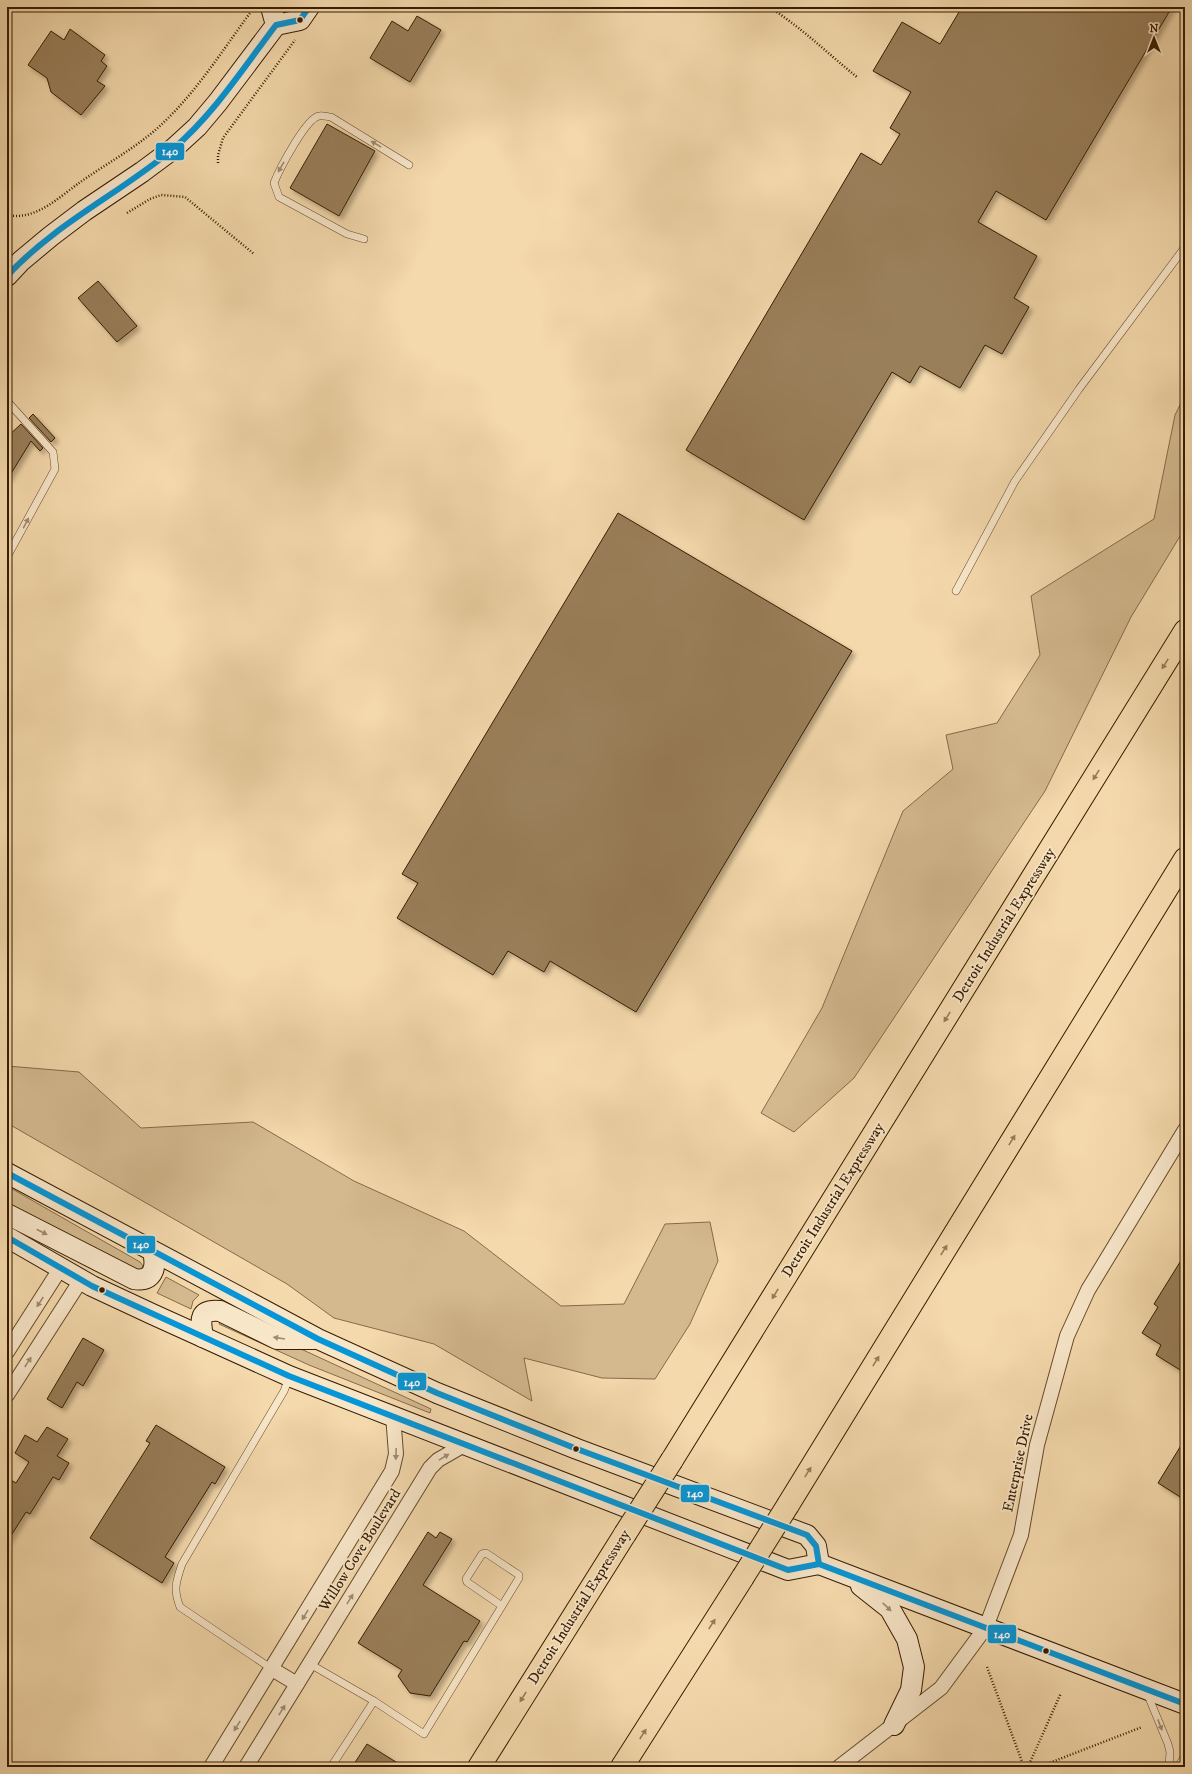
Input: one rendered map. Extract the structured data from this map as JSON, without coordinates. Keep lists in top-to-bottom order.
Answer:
{
  "streets": {
    "highway": ["Detroit Industrial Expressway"],
    "street": ["Enterprise Drive", "Willow Cove Boulevard"]
  },
  "lines": ["transit line 140"],
  "north": "top"
}
